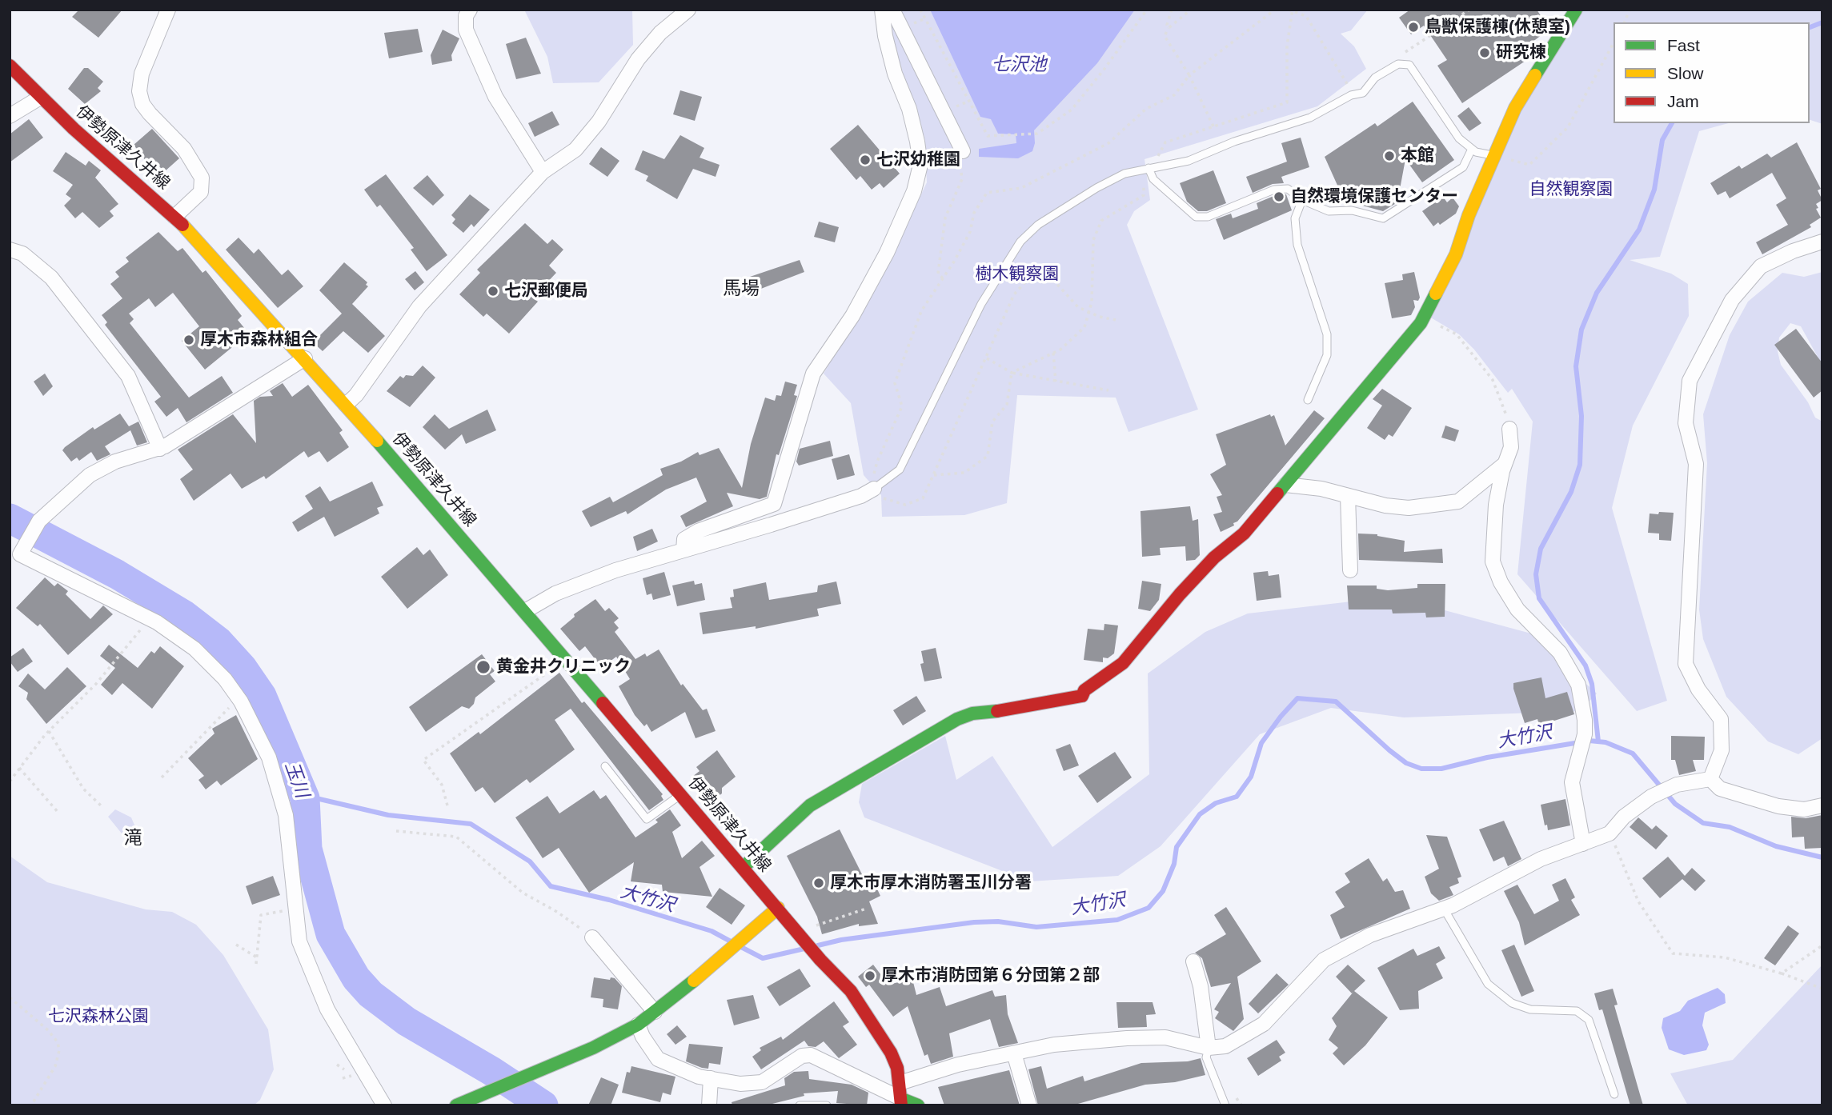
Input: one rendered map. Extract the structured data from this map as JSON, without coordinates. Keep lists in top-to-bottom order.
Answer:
{
  "streets": {
    "street": ["伊勢原津久井線"]
  },
  "districts": ["馬場", "滝"],
  "water": ["七沢池", "大竹沢", "玉川"],
  "parks": ["自然観察園", "樹木観察園", "七沢森林公園"],
  "places": [
    "鳥獣保護棟(休憩室)",
    "研究棟",
    "本館",
    "七沢幼稚園",
    "自然環境保護センター",
    "七沢郵便局",
    "厚木市森林組合",
    "黄金井クリニック",
    "厚木市厚木消防署玉川分署",
    "厚木市消防団第６分団第２部"
  ],
  "legend": ["Fast", "Slow", "Jam"]
}
